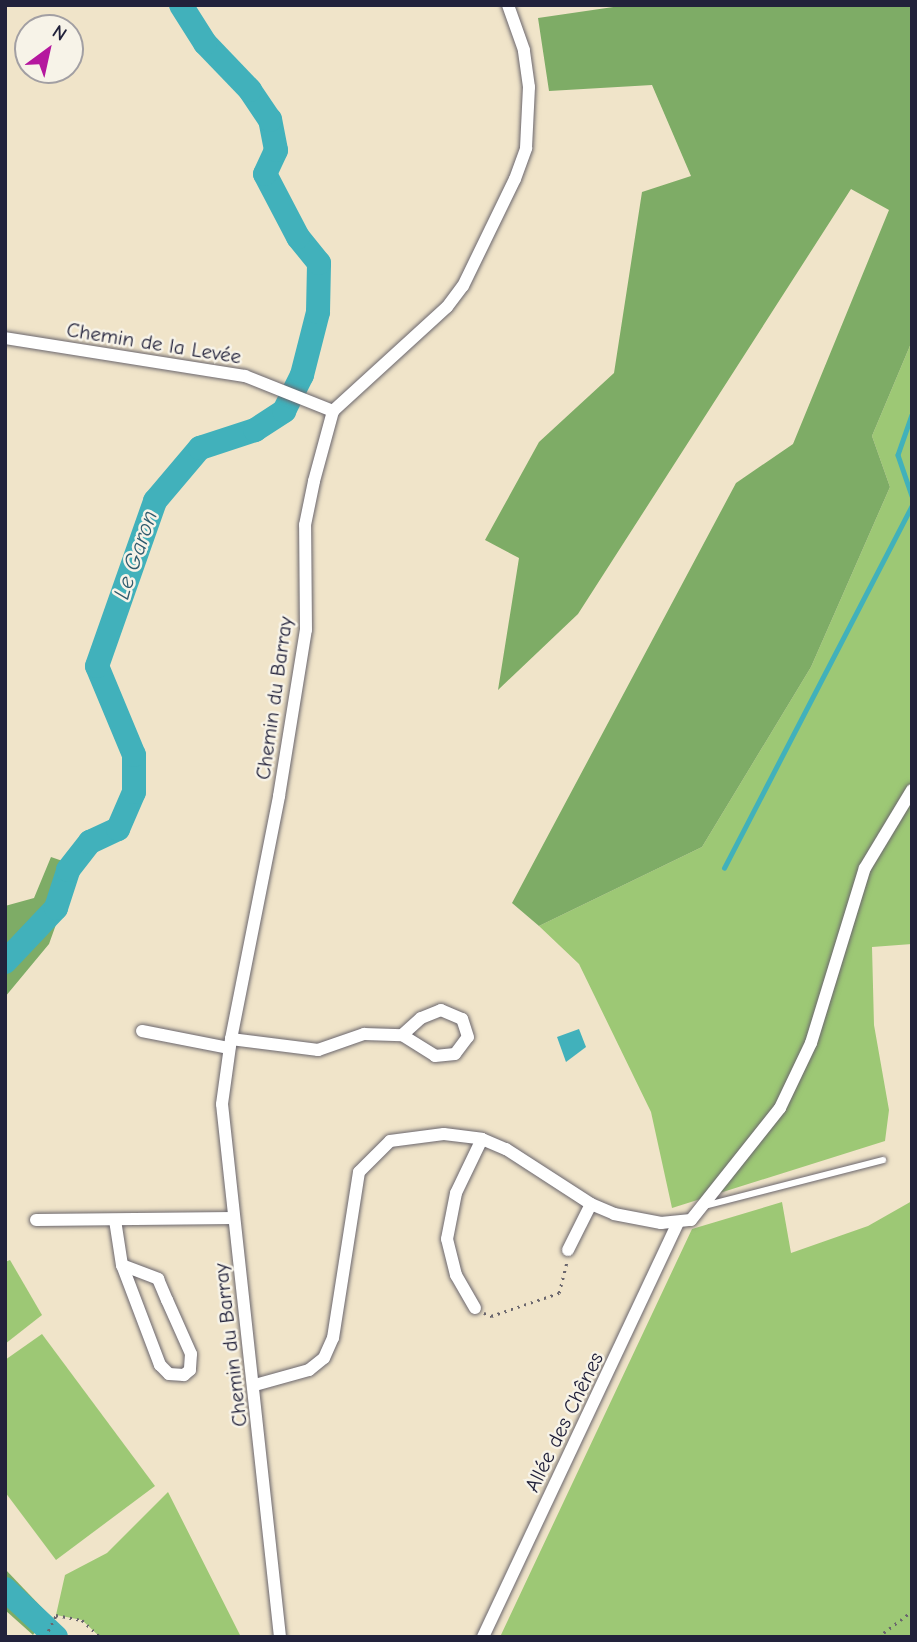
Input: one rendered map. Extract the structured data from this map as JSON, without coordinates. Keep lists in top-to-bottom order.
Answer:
{
  "streets": {
    "street": ["Chemin de la Levée", "Chemin du Barray", "Allée des Chênes"]
  },
  "crossings": [
    ["Chemin de la Levée", "Chemin du Barray"]
  ],
  "water": ["Le Garon"],
  "north": "top right"
}
